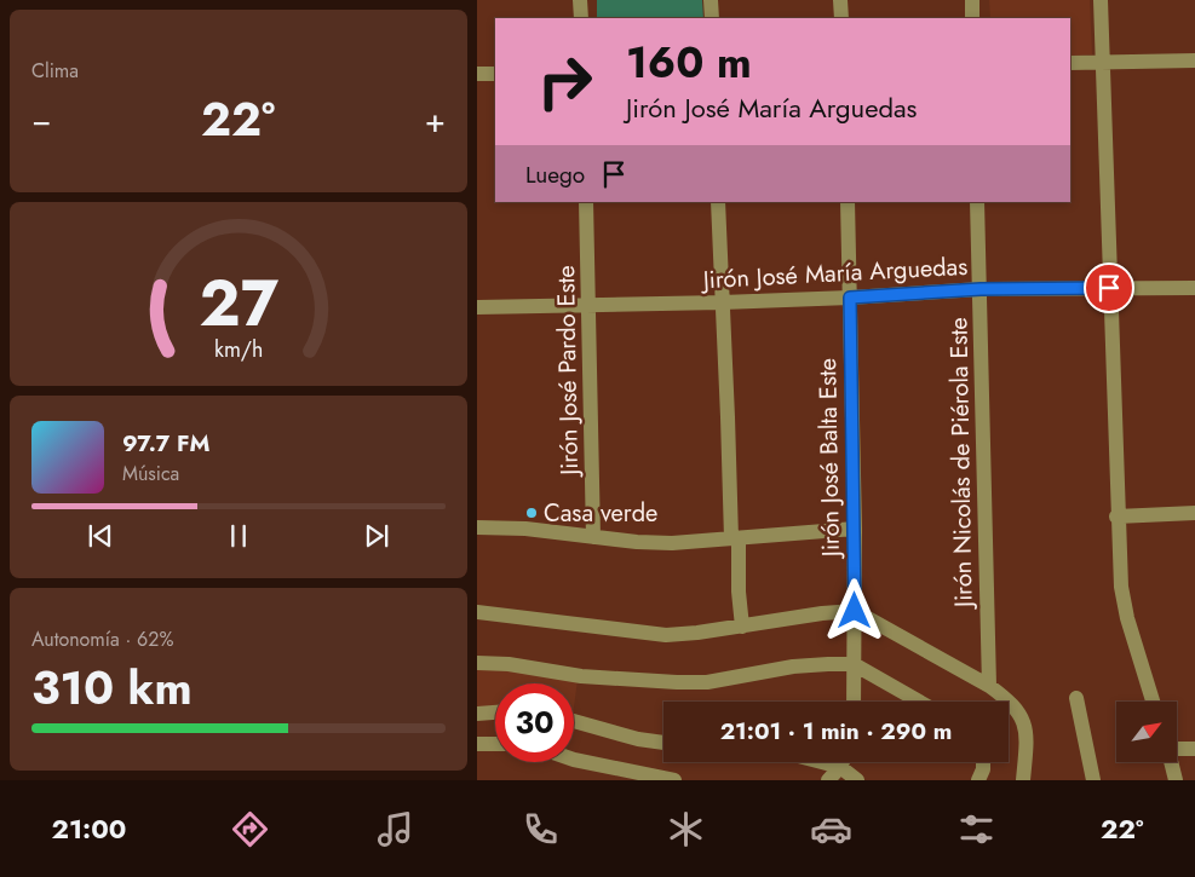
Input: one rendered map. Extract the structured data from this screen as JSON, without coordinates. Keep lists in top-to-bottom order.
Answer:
{
  "streets": {
    "street": [
      "Jirón José María Arguedas",
      "Jirón José Pardo Este",
      "Jirón José Balta Este",
      "Jirón Nicolás de Piérola Este"
    ]
  },
  "crossings": [
    ["Jirón José María Arguedas", "Jirón José Pardo Este"],
    ["Jirón José María Arguedas", "Jirón José Balta Este"],
    ["Jirón José María Arguedas", "Jirón Nicolás de Piérola Este"]
  ],
  "places": ["Casa verde"],
  "north": "top right",
  "page": {
    "tile": [
      "Clima",
      ["Autonomía · 62%", "310 km"]
    ],
    "turn": ["160 m", "Jirón José María Arguedas"],
    "heat": ["−", "22°", "+"],
    "then": "Luego",
    "song": ["97.7 FM", "Música"],
    "limit": "30",
    "trip": "21:01 · 1 min · 290 m",
    "tabs": ["21:00", "22°"],
    "gauge": ["27", "km/h"]
  }
}
